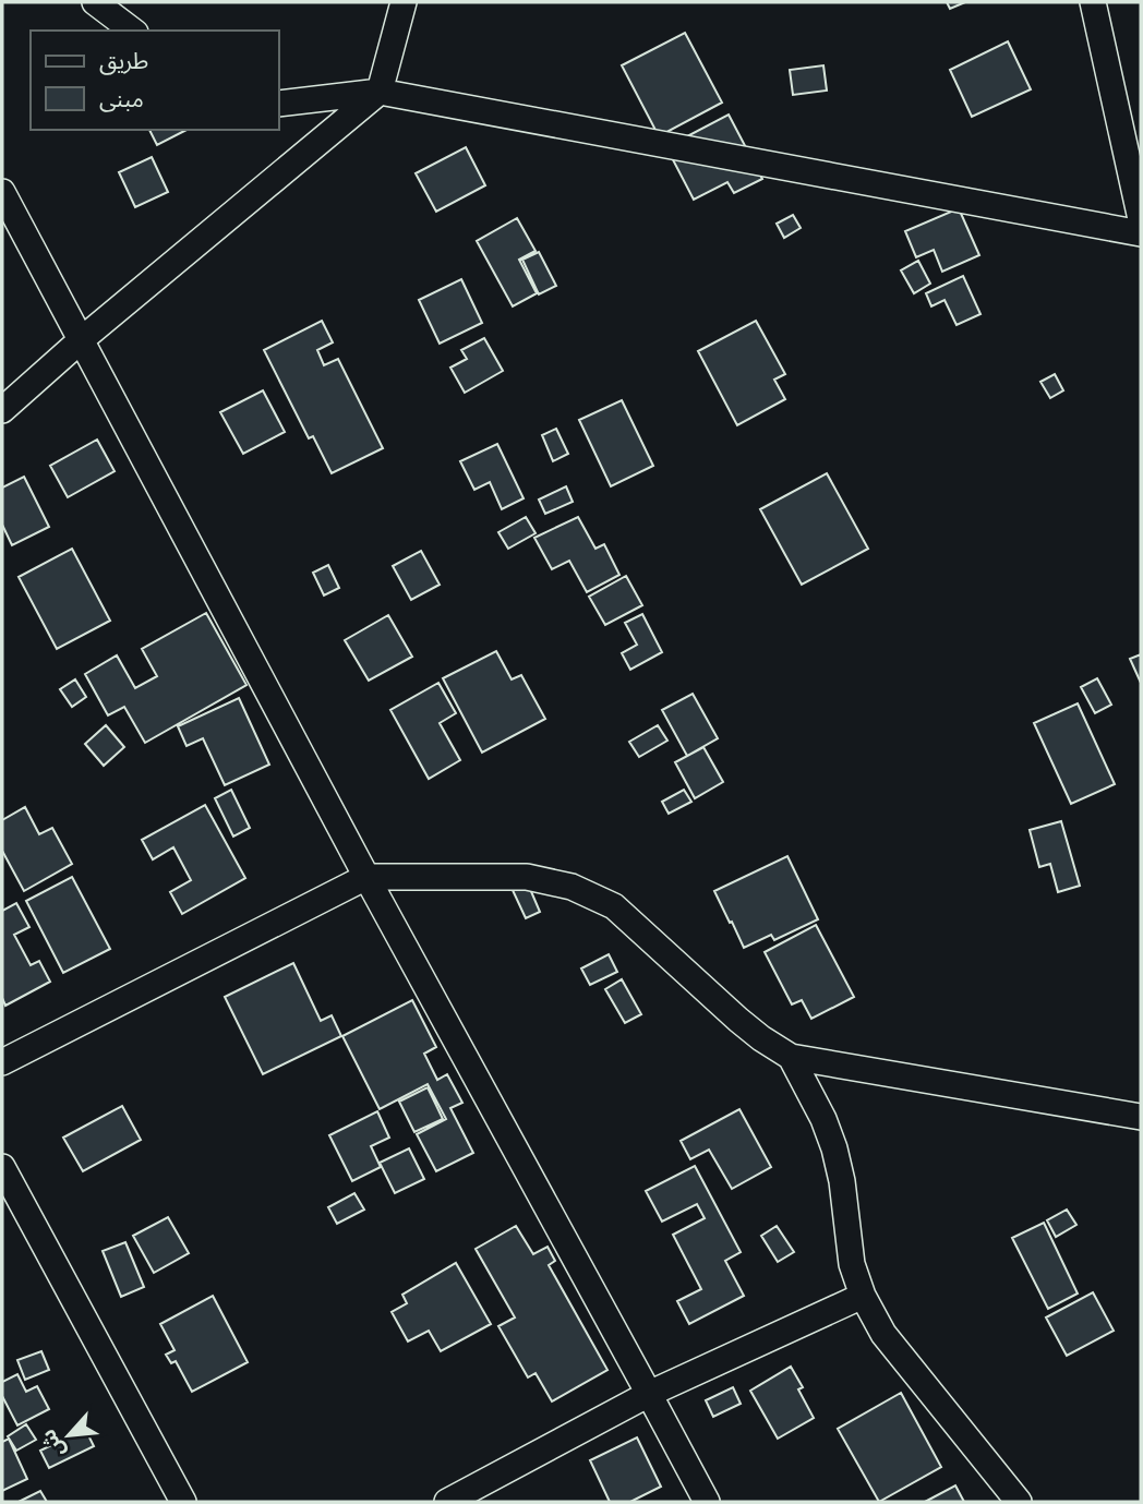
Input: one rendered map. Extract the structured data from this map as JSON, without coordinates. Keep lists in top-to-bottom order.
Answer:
{
  "legend": ["طريق", "مبنى"],
  "north": "bottom left"
}
